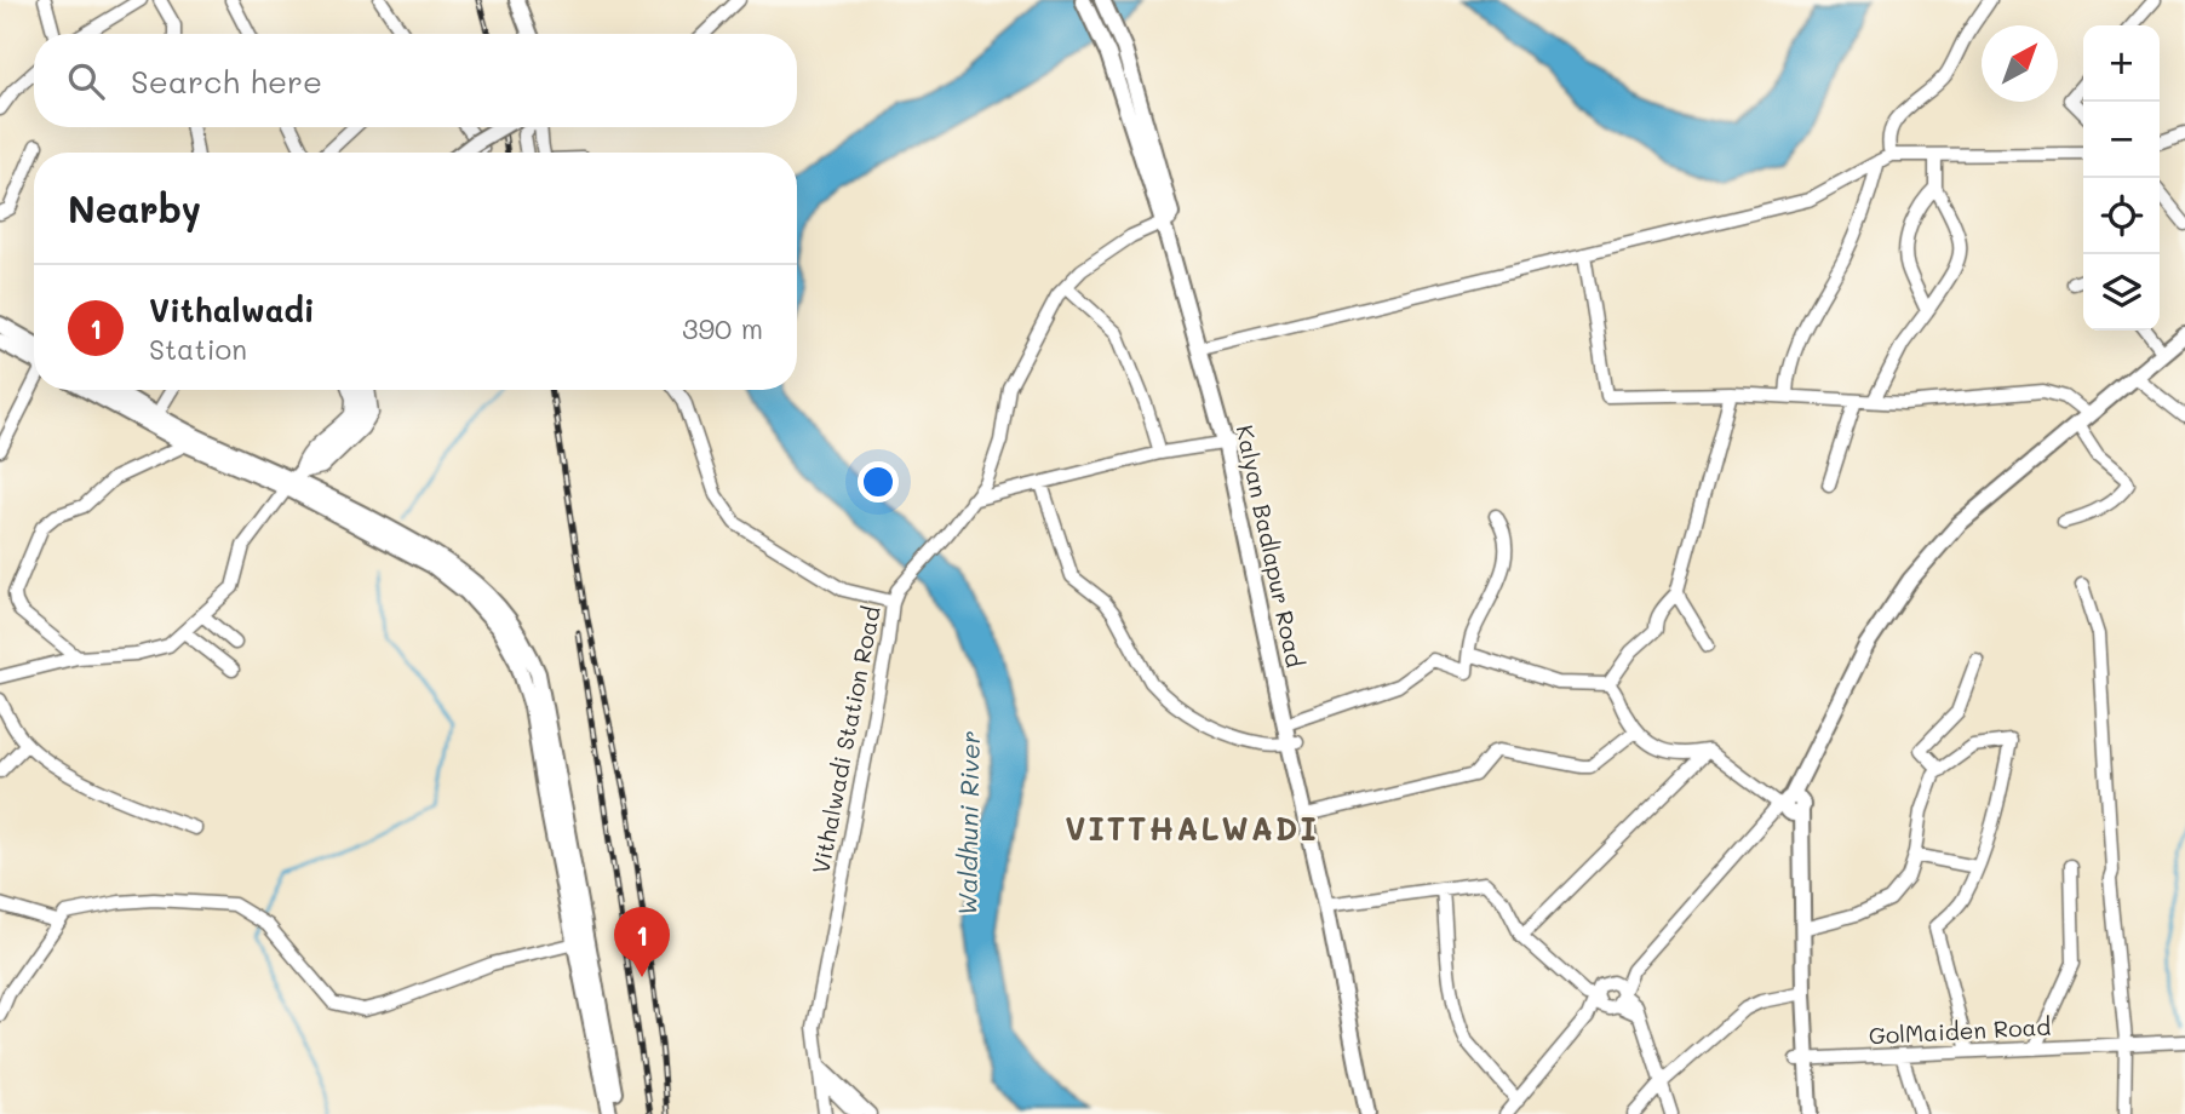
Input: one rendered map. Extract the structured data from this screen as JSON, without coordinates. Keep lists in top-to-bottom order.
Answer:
{
  "streets": {
    "main road": ["Kalyan Badlapur Road"],
    "street": ["Vithalwadi Station Road", "GolMaiden Road"]
  },
  "crossings": [
    ["Kalyan Badlapur Road", "Vithalwadi Station Road"]
  ],
  "districts": ["VITTHALWADI"],
  "water": ["Waldhuni River"],
  "north": "top right",
  "page": {
    "map_buttons": ["+", "−"],
    "search": "Search here",
    "heading": "Nearby",
    "list": [
      {
        "mark": "1",
        "name": "Vithalwadi",
        "note": "Station",
        "value": "390 m"
      }
    ],
    "pins": "1"
  }
}
